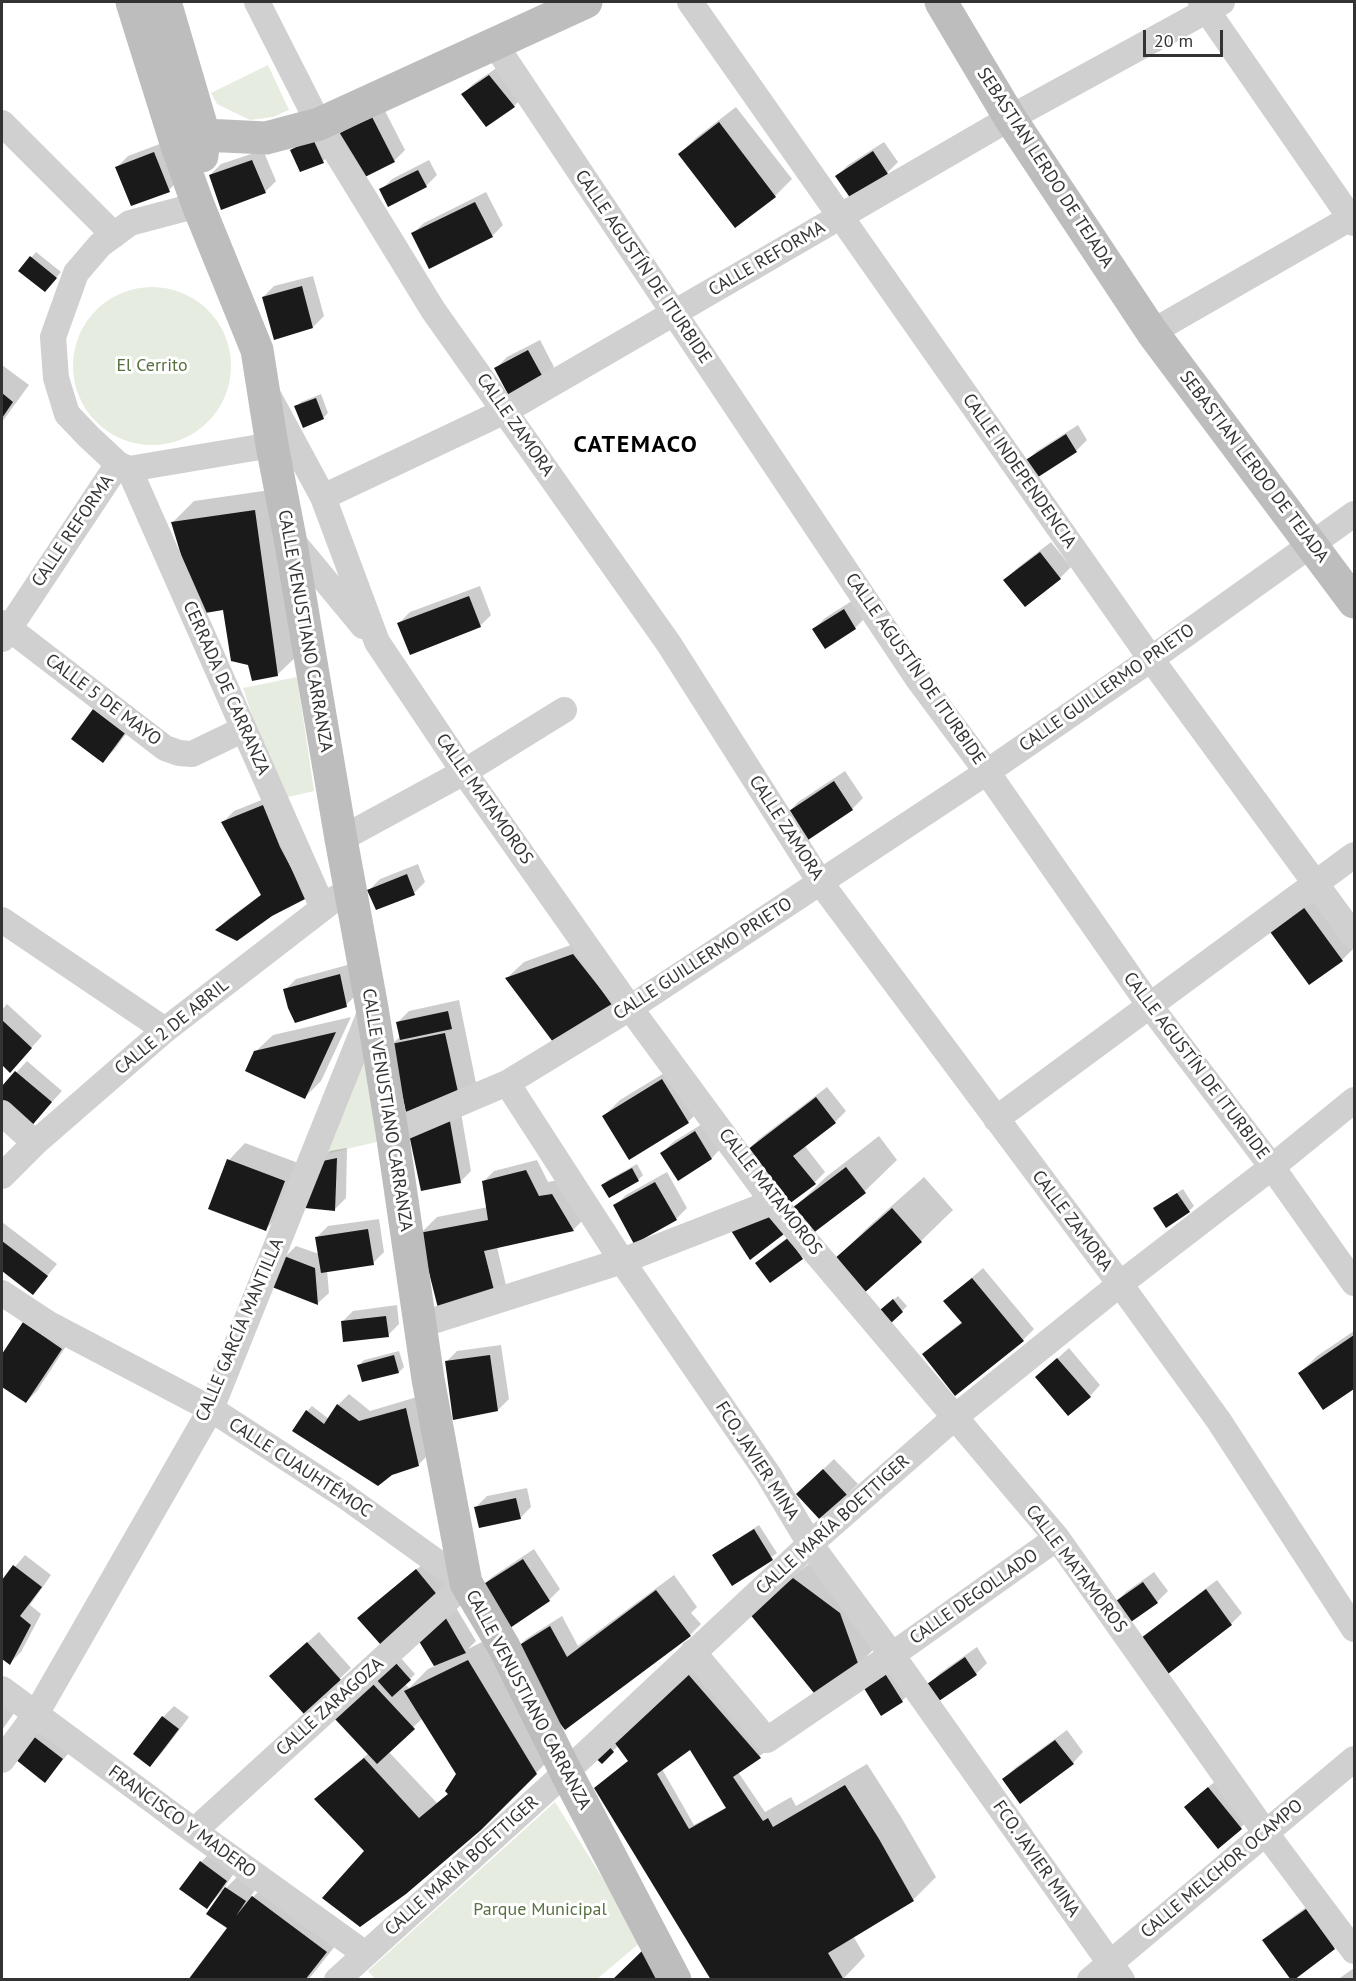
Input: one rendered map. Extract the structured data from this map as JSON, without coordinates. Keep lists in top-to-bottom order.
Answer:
{
  "streets": {
    "street": [
      "SEBASTIAN LERDO DE TEJADA",
      "CALLE REFORMA",
      "CALLE AGUSTÍN DE ITURBIDE",
      "CALLE ZAMORA",
      "CALLE INDEPENDENCIA",
      "CALLE VENUSTIANO CARRANZA",
      "CERRADA DE CARRANZA",
      "CALLE GUILLERMO PRIETO",
      "CALLE 5 DE MAYO",
      "CALLE MATAMOROS",
      "CALLE 2 DE ABRIL",
      "CALLE GARCÍA MANTILLA",
      "FCO. JAVIER MINA",
      "CALLE CUAUHTÉMOC",
      "CALLE MARÍA BOETTIGER",
      "CALLE DEGOLLADO",
      "CALLE ZARAGOZA",
      "FRANCISCO Y MADERO",
      "CALLE MELCHOR OCAMPO"
    ]
  },
  "crossings": [
    ["SEBASTIAN LERDO DE TEJADA", "CALLE REFORMA"],
    ["SEBASTIAN LERDO DE TEJADA", "CALLE GUILLERMO PRIETO"],
    ["CALLE REFORMA", "CALLE AGUSTÍN DE ITURBIDE"],
    ["CALLE REFORMA", "CALLE ZAMORA"],
    ["CALLE REFORMA", "CALLE INDEPENDENCIA"],
    ["CALLE REFORMA", "CALLE VENUSTIANO CARRANZA"],
    ["CALLE REFORMA", "CERRADA DE CARRANZA"],
    ["CALLE REFORMA", "CALLE 5 DE MAYO"],
    ["CALLE REFORMA", "CALLE MATAMOROS"],
    ["CALLE AGUSTÍN DE ITURBIDE", "CALLE GUILLERMO PRIETO"],
    ["CALLE AGUSTÍN DE ITURBIDE", "CALLE MARÍA BOETTIGER"],
    ["CALLE ZAMORA", "CALLE GUILLERMO PRIETO"],
    ["CALLE ZAMORA", "CALLE MARÍA BOETTIGER"],
    ["CALLE INDEPENDENCIA", "CALLE GUILLERMO PRIETO"],
    ["CALLE VENUSTIANO CARRANZA", "CALLE GUILLERMO PRIETO"],
    ["CALLE VENUSTIANO CARRANZA", "CALLE MATAMOROS"],
    ["CALLE VENUSTIANO CARRANZA", "CALLE 2 DE ABRIL"],
    ["CALLE VENUSTIANO CARRANZA", "CALLE GARCÍA MANTILLA"],
    ["CALLE VENUSTIANO CARRANZA", "CALLE CUAUHTÉMOC"],
    ["CALLE VENUSTIANO CARRANZA", "CALLE MARÍA BOETTIGER"],
    ["CALLE VENUSTIANO CARRANZA", "CALLE ZARAGOZA"],
    ["CERRADA DE CARRANZA", "CALLE 5 DE MAYO"],
    ["CERRADA DE CARRANZA", "CALLE 2 DE ABRIL"],
    ["CALLE GUILLERMO PRIETO", "CALLE MATAMOROS"],
    ["CALLE GUILLERMO PRIETO", "FCO. JAVIER MINA"],
    ["CALLE MATAMOROS", "CALLE MARÍA BOETTIGER"],
    ["CALLE MATAMOROS", "CALLE DEGOLLADO"],
    ["CALLE MATAMOROS", "CALLE MELCHOR OCAMPO"],
    ["CALLE GARCÍA MANTILLA", "CALLE CUAUHTÉMOC"],
    ["CALLE GARCÍA MANTILLA", "FRANCISCO Y MADERO"],
    ["FCO. JAVIER MINA", "CALLE MARÍA BOETTIGER"],
    ["FCO. JAVIER MINA", "CALLE DEGOLLADO"],
    ["FCO. JAVIER MINA", "CALLE MELCHOR OCAMPO"],
    ["CALLE CUAUHTÉMOC", "CALLE ZARAGOZA"],
    ["CALLE MARÍA BOETTIGER", "CALLE DEGOLLADO"],
    ["CALLE MARÍA BOETTIGER", "FRANCISCO Y MADERO"],
    ["CALLE ZARAGOZA", "FRANCISCO Y MADERO"]
  ],
  "districts": ["CATEMACO"],
  "parks": ["El Cerrito", "Parque Municipal"],
  "scale_bar": "20 m"
}
